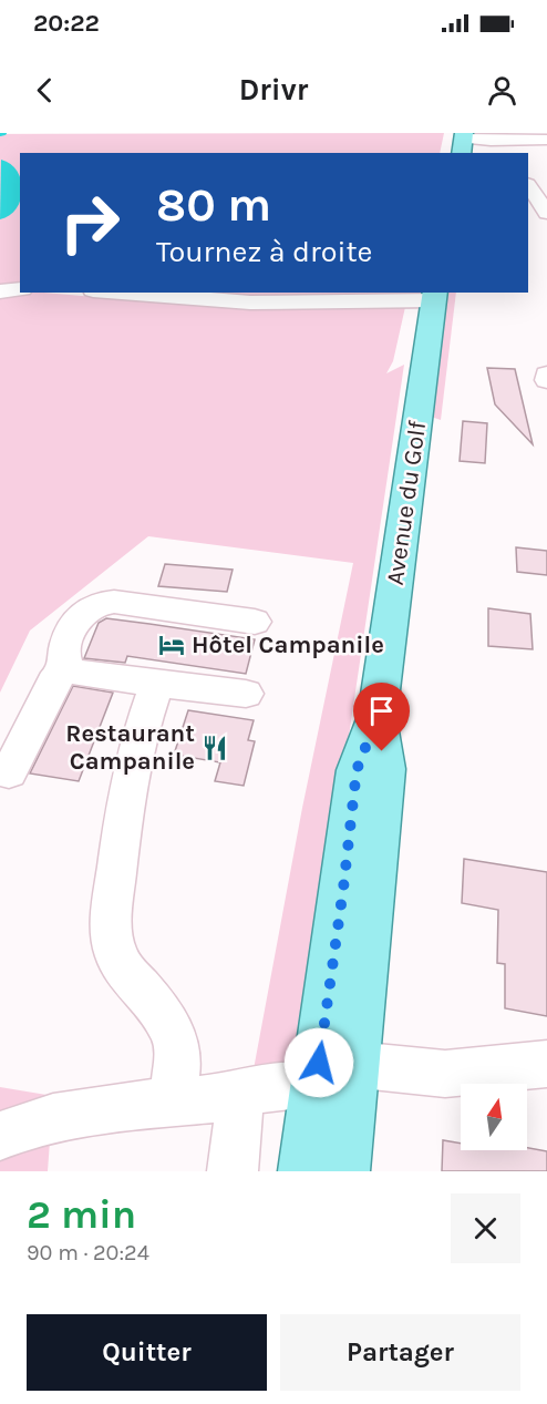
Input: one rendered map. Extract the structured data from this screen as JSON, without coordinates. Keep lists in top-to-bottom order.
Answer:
{
  "streets": {
    "main road": ["Avenue du Golf"]
  },
  "places": {
    "hotel": ["Hôtel Campanile"],
    "restaurant": ["Restaurant Campanile"]
  },
  "north": "top",
  "page": {
    "status": "20:22",
    "header": "Drivr",
    "turn": ["80 m", "Tournez à droite"],
    "heading": ["2 min", "90 m · 20:24"],
    "buttons": ["Quitter", "Partager"]
  }
}
